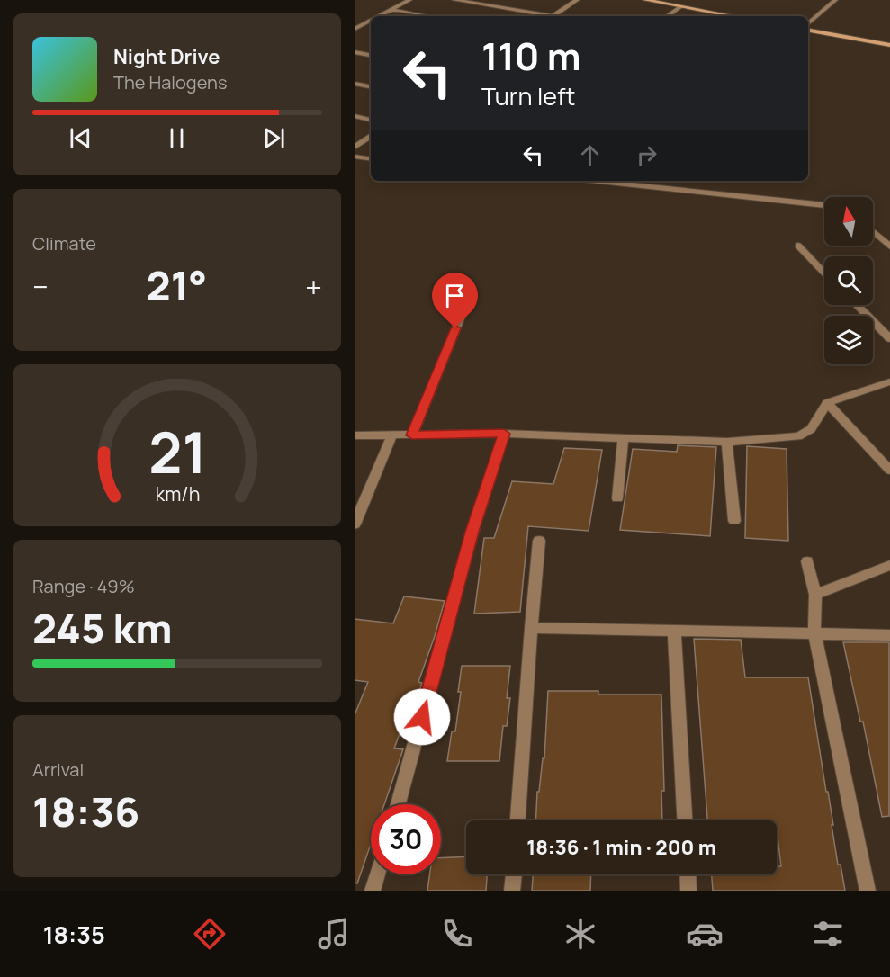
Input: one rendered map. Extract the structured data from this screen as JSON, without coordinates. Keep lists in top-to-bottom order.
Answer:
{
  "north": "top",
  "page": {
    "turn": ["110 m", "Turn left"],
    "song": ["Night Drive", "The Halogens"],
    "tile": [
      "Climate",
      ["Range · 49%", "245 km"],
      ["Arrival", "18:36"]
    ],
    "heat": ["−", "21°", "+"],
    "limit": "30",
    "trip": "18:36 · 1 min · 200 m",
    "tabs": "18:35",
    "gauge": ["21", "km/h"]
  }
}
